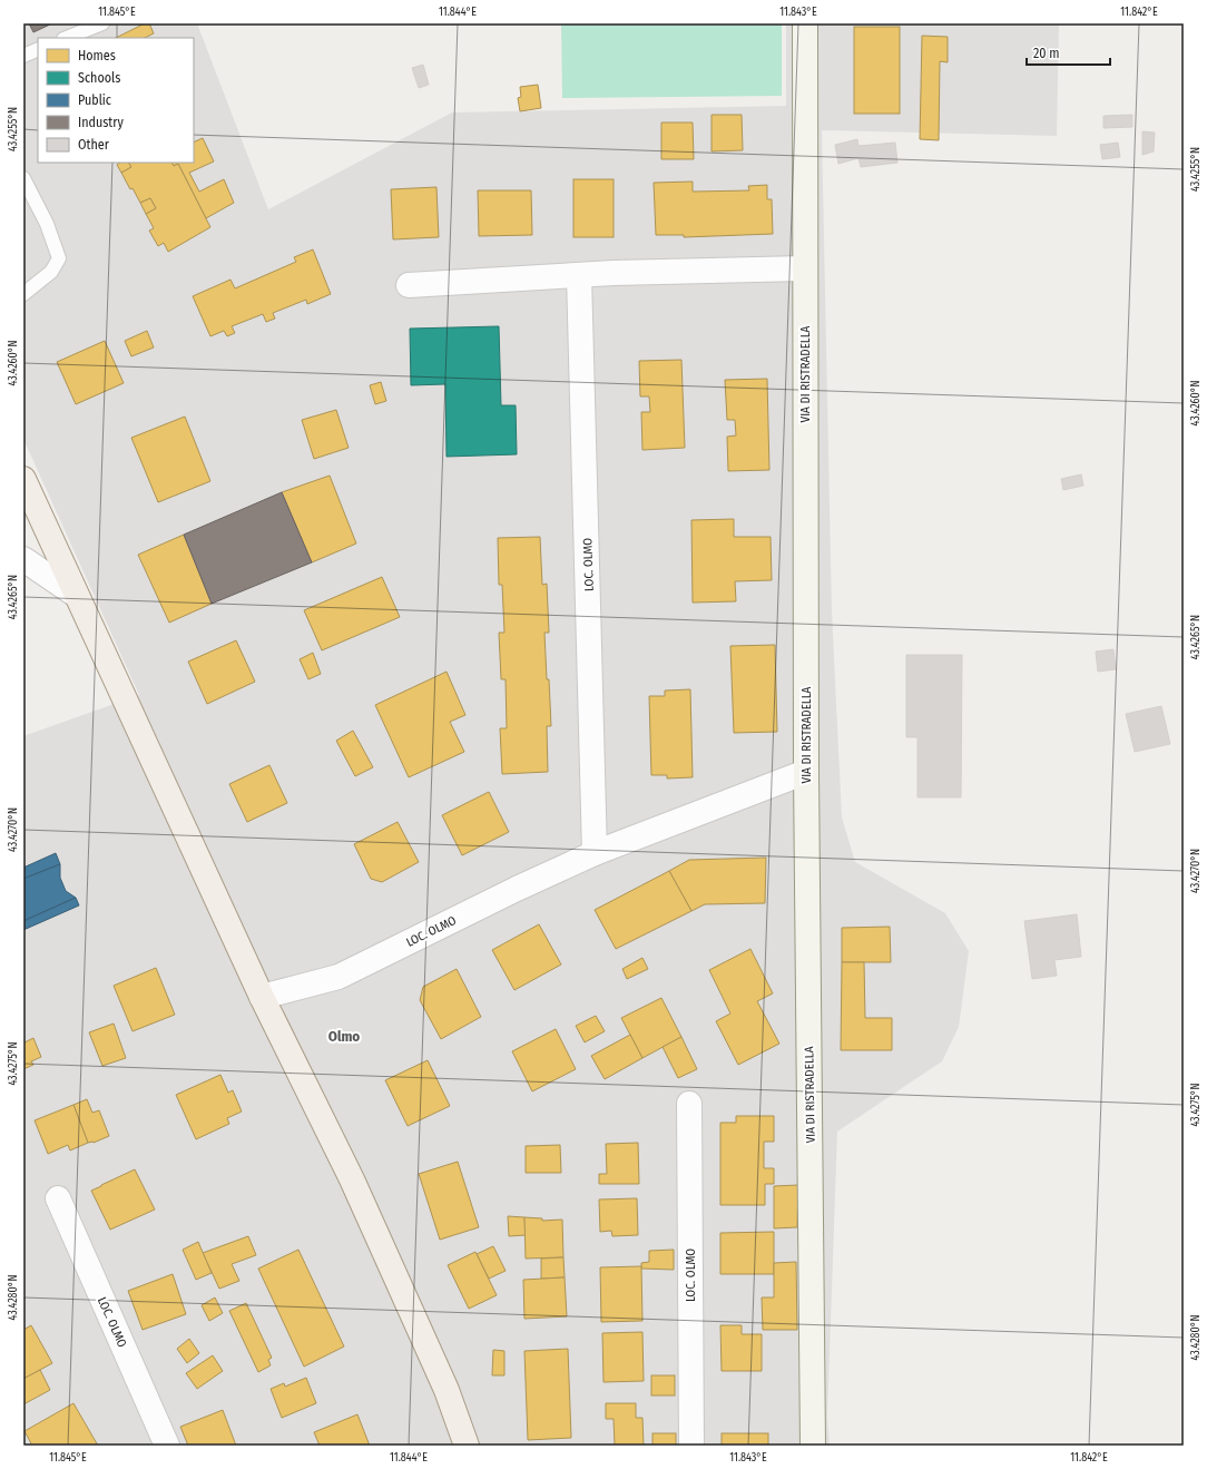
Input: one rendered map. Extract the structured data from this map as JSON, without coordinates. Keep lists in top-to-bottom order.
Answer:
{
  "streets": {
    "street": ["VIA DI RISTRADELLA", "LOC. OLMO"]
  },
  "crossings": [
    ["VIA DI RISTRADELLA", "LOC. OLMO"]
  ],
  "districts": ["Olmo"],
  "legend": [
    "Homes",
    "Schools",
    "Public",
    "Industry",
    "Other"
  ],
  "scale_bar": "20 m",
  "coordinates": [
    "11.845°E",
    "11.844°E",
    "11.843°E",
    "11.842°E",
    "43.4255°N",
    "43.4260°N",
    "43.4265°N",
    "43.4270°N",
    "43.4275°N",
    "43.4280°N"
  ]
}
